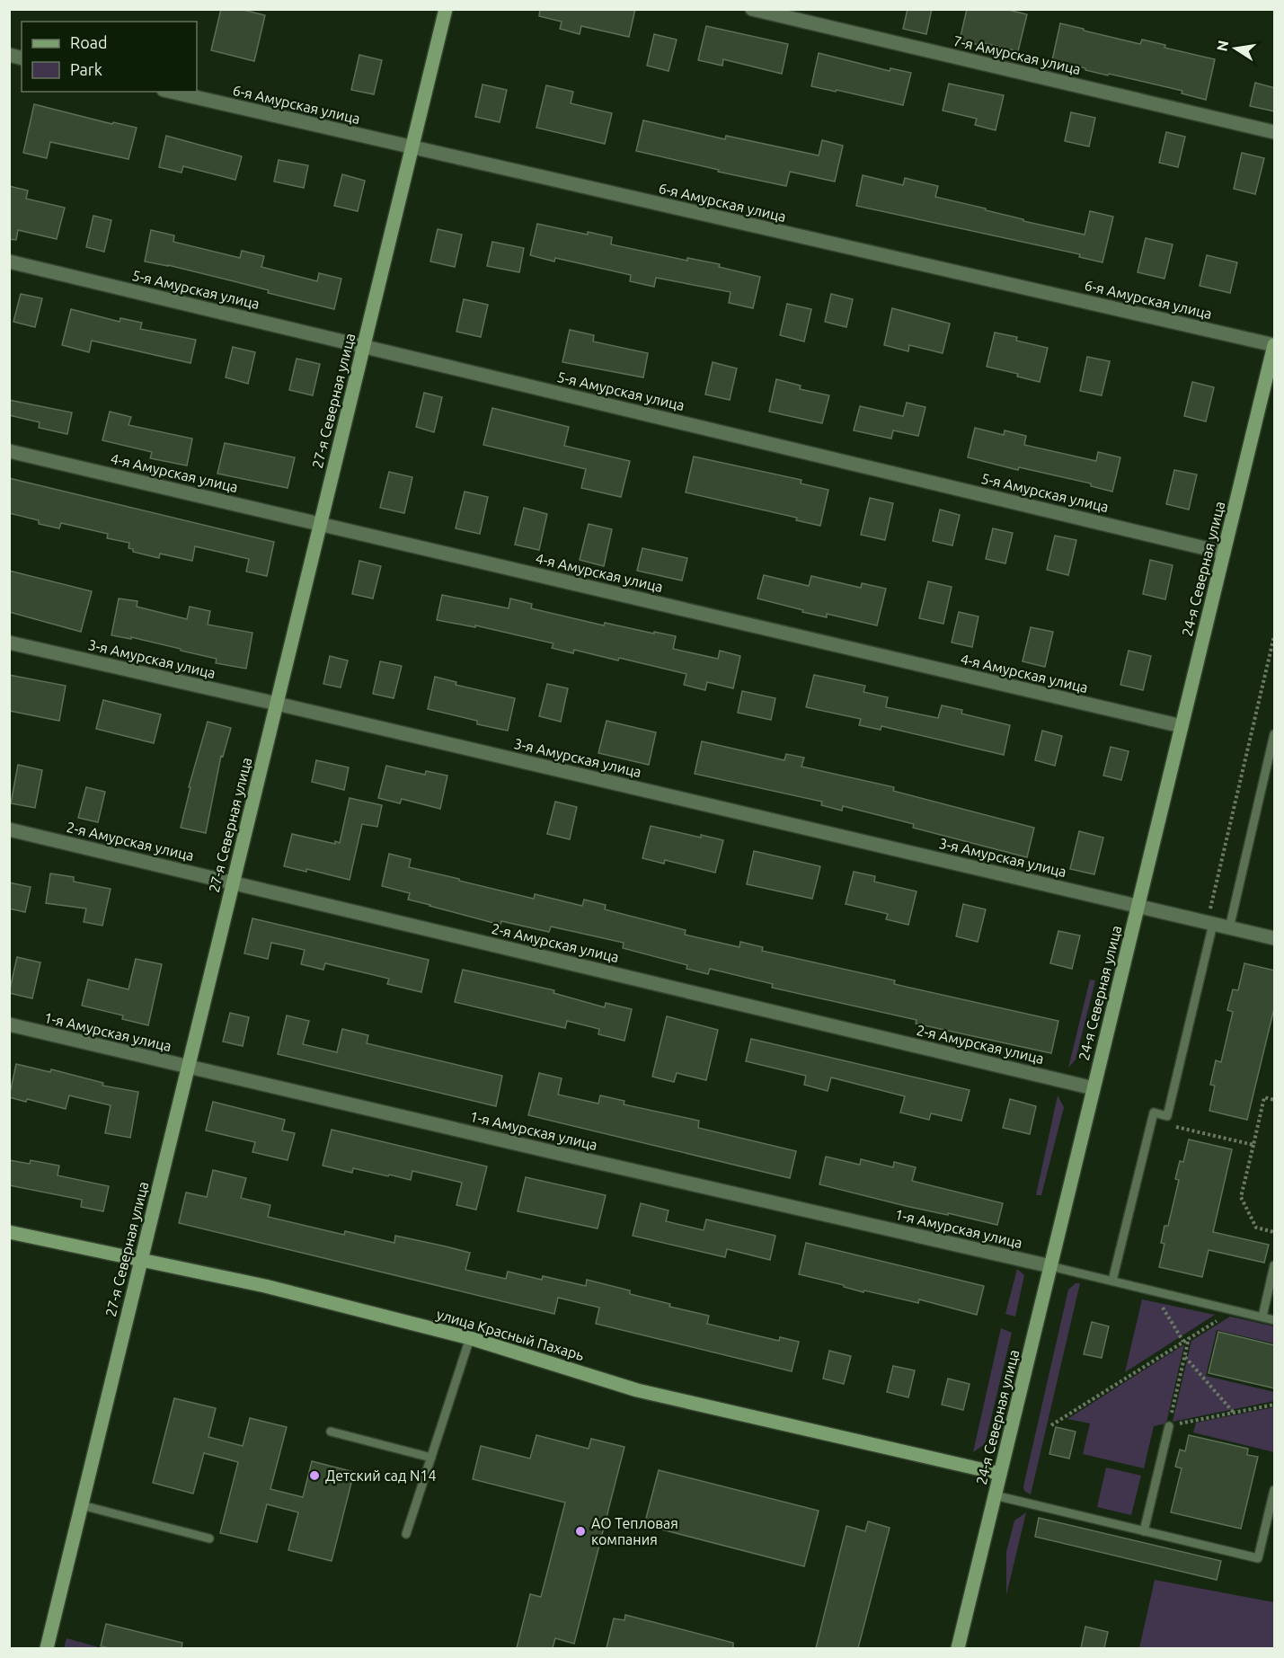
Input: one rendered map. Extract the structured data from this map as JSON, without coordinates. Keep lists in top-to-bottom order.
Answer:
{
  "streets": {
    "street": [
      "7-я Амурская улица",
      "6-я Амурская улица",
      "5-я Амурская улица",
      "27-я Северная улица",
      "4-я Амурская улица",
      "24-я Северная улица",
      "3-я Амурская улица",
      "2-я Амурская улица",
      "1-я Амурская улица",
      "улица Красный Пахарь"
    ]
  },
  "crossings": [
    ["6-я Амурская улица", "27-я Северная улица"],
    ["6-я Амурская улица", "24-я Северная улица"],
    ["5-я Амурская улица", "27-я Северная улица"],
    ["5-я Амурская улица", "24-я Северная улица"],
    ["27-я Северная улица", "4-я Амурская улица"],
    ["27-я Северная улица", "3-я Амурская улица"],
    ["27-я Северная улица", "2-я Амурская улица"],
    ["27-я Северная улица", "1-я Амурская улица"],
    ["27-я Северная улица", "улица Красный Пахарь"],
    ["4-я Амурская улица", "24-я Северная улица"],
    ["24-я Северная улица", "3-я Амурская улица"],
    ["24-я Северная улица", "2-я Амурская улица"],
    ["24-я Северная улица", "1-я Амурская улица"],
    ["24-я Северная улица", "улица Красный Пахарь"]
  ],
  "places": ["Детский сад N14", "АО Тепловая компания"],
  "legend": ["Road", "Park"],
  "north": "left"
}
